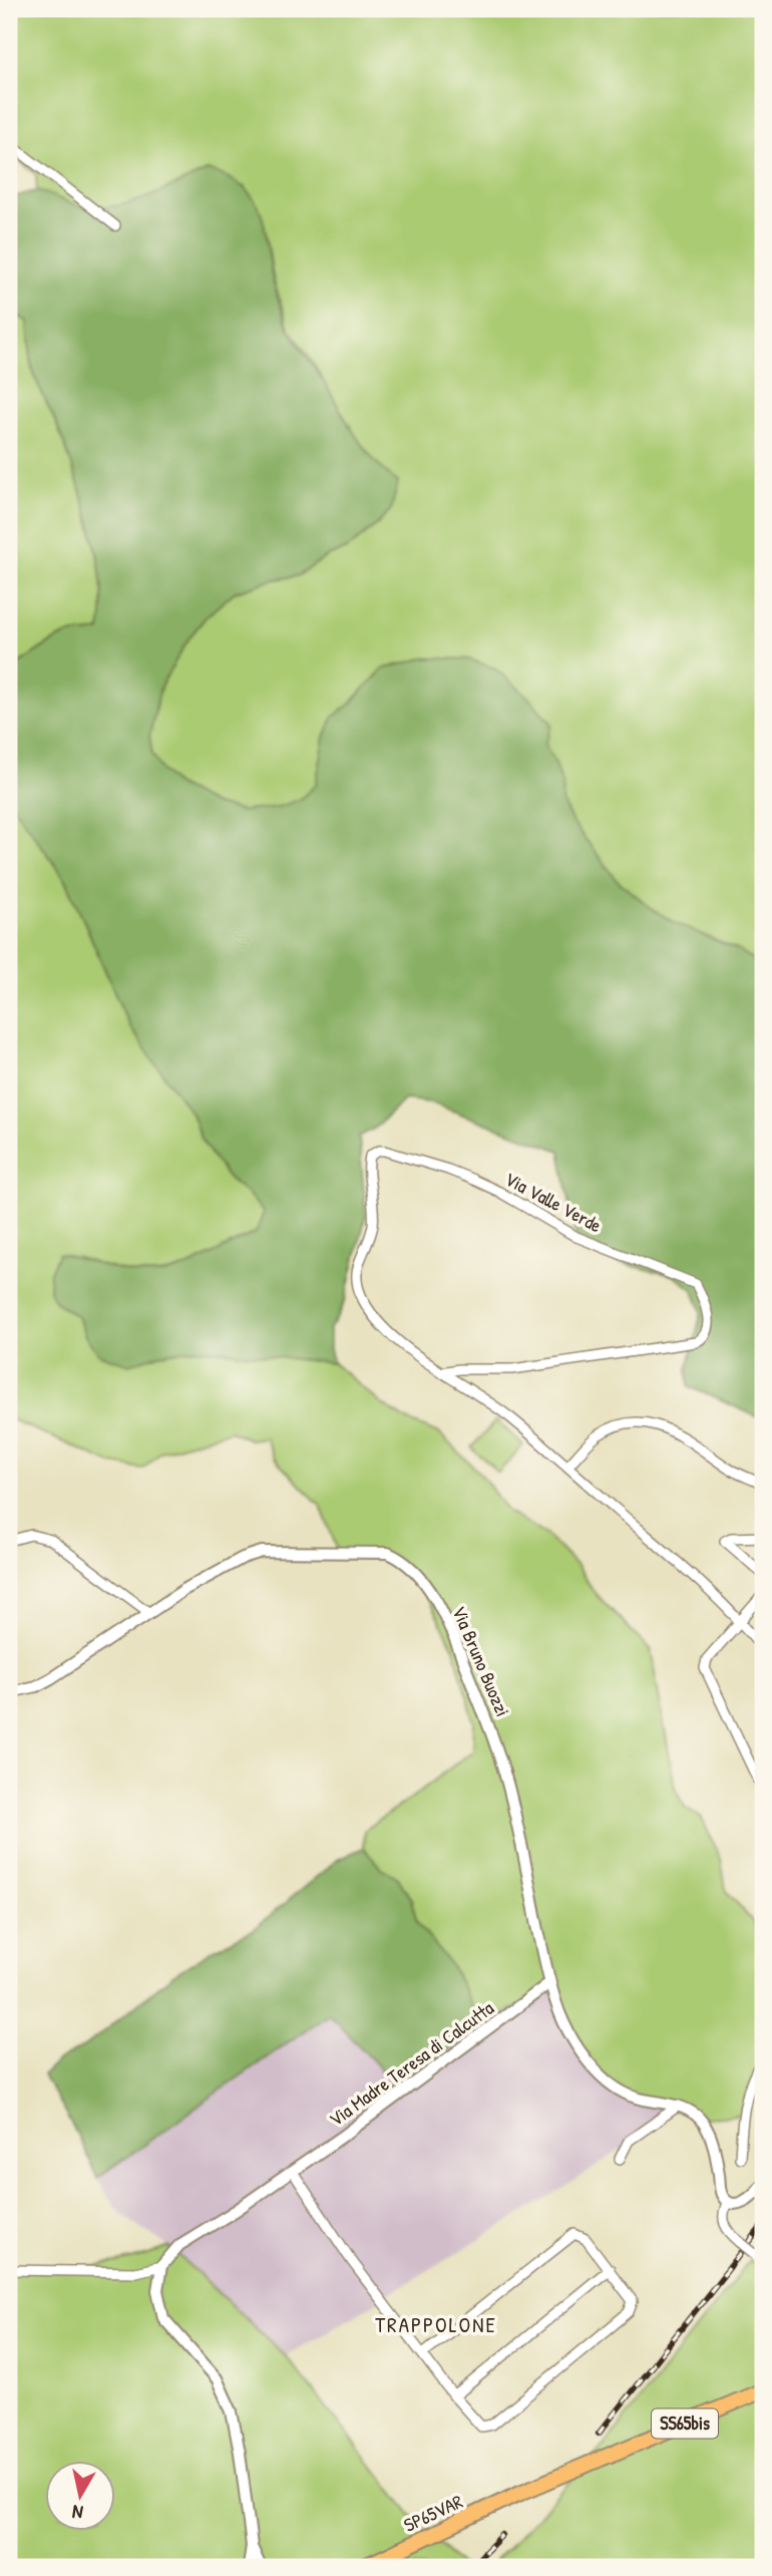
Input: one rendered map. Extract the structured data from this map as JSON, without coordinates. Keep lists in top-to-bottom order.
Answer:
{
  "streets": {
    "main road": ["SS65bis", "SP65VAR"],
    "street": ["Via Valle Verde", "Via Bruno Buozzi", "Via Madre Teresa di Calcutta"]
  },
  "crossings": [
    ["Via Bruno Buozzi", "Via Madre Teresa di Calcutta"]
  ],
  "districts": ["TRAPPOLONE"],
  "north": "bottom"
}
